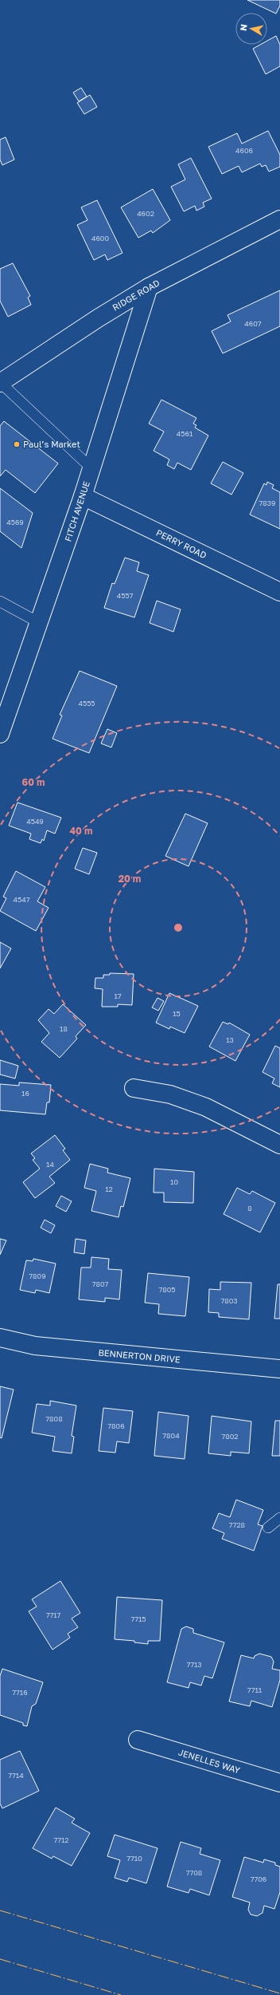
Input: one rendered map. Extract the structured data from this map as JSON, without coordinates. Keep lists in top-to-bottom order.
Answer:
{
  "streets": {
    "street": [
      "RIDGE ROAD",
      "FITCH AVENUE",
      "PERRY ROAD",
      "BENNERTON DRIVE",
      "JENELLES WAY"
    ]
  },
  "crossings": [
    ["RIDGE ROAD", "FITCH AVENUE"],
    ["FITCH AVENUE", "PERRY ROAD"]
  ],
  "places": ["Paul’s Market"],
  "house_numbers": [
    "4606",
    "4602",
    "4600",
    "4607",
    "4561",
    "7839",
    "4569",
    "4557",
    "4555",
    "4549",
    "4547",
    "17",
    "15",
    "18",
    "13",
    "16",
    "14",
    "10",
    "12",
    "8",
    "7809",
    "7807",
    "7805",
    "7803",
    "7808",
    "7806",
    "7804",
    "7802",
    "7728",
    "7717",
    "7715",
    "7713",
    "7711",
    "7716",
    "7714",
    "7712",
    "7710",
    "7708",
    "7706"
  ],
  "north": "left",
  "rings": ["60 m", "40 m", "20 m"]
}
